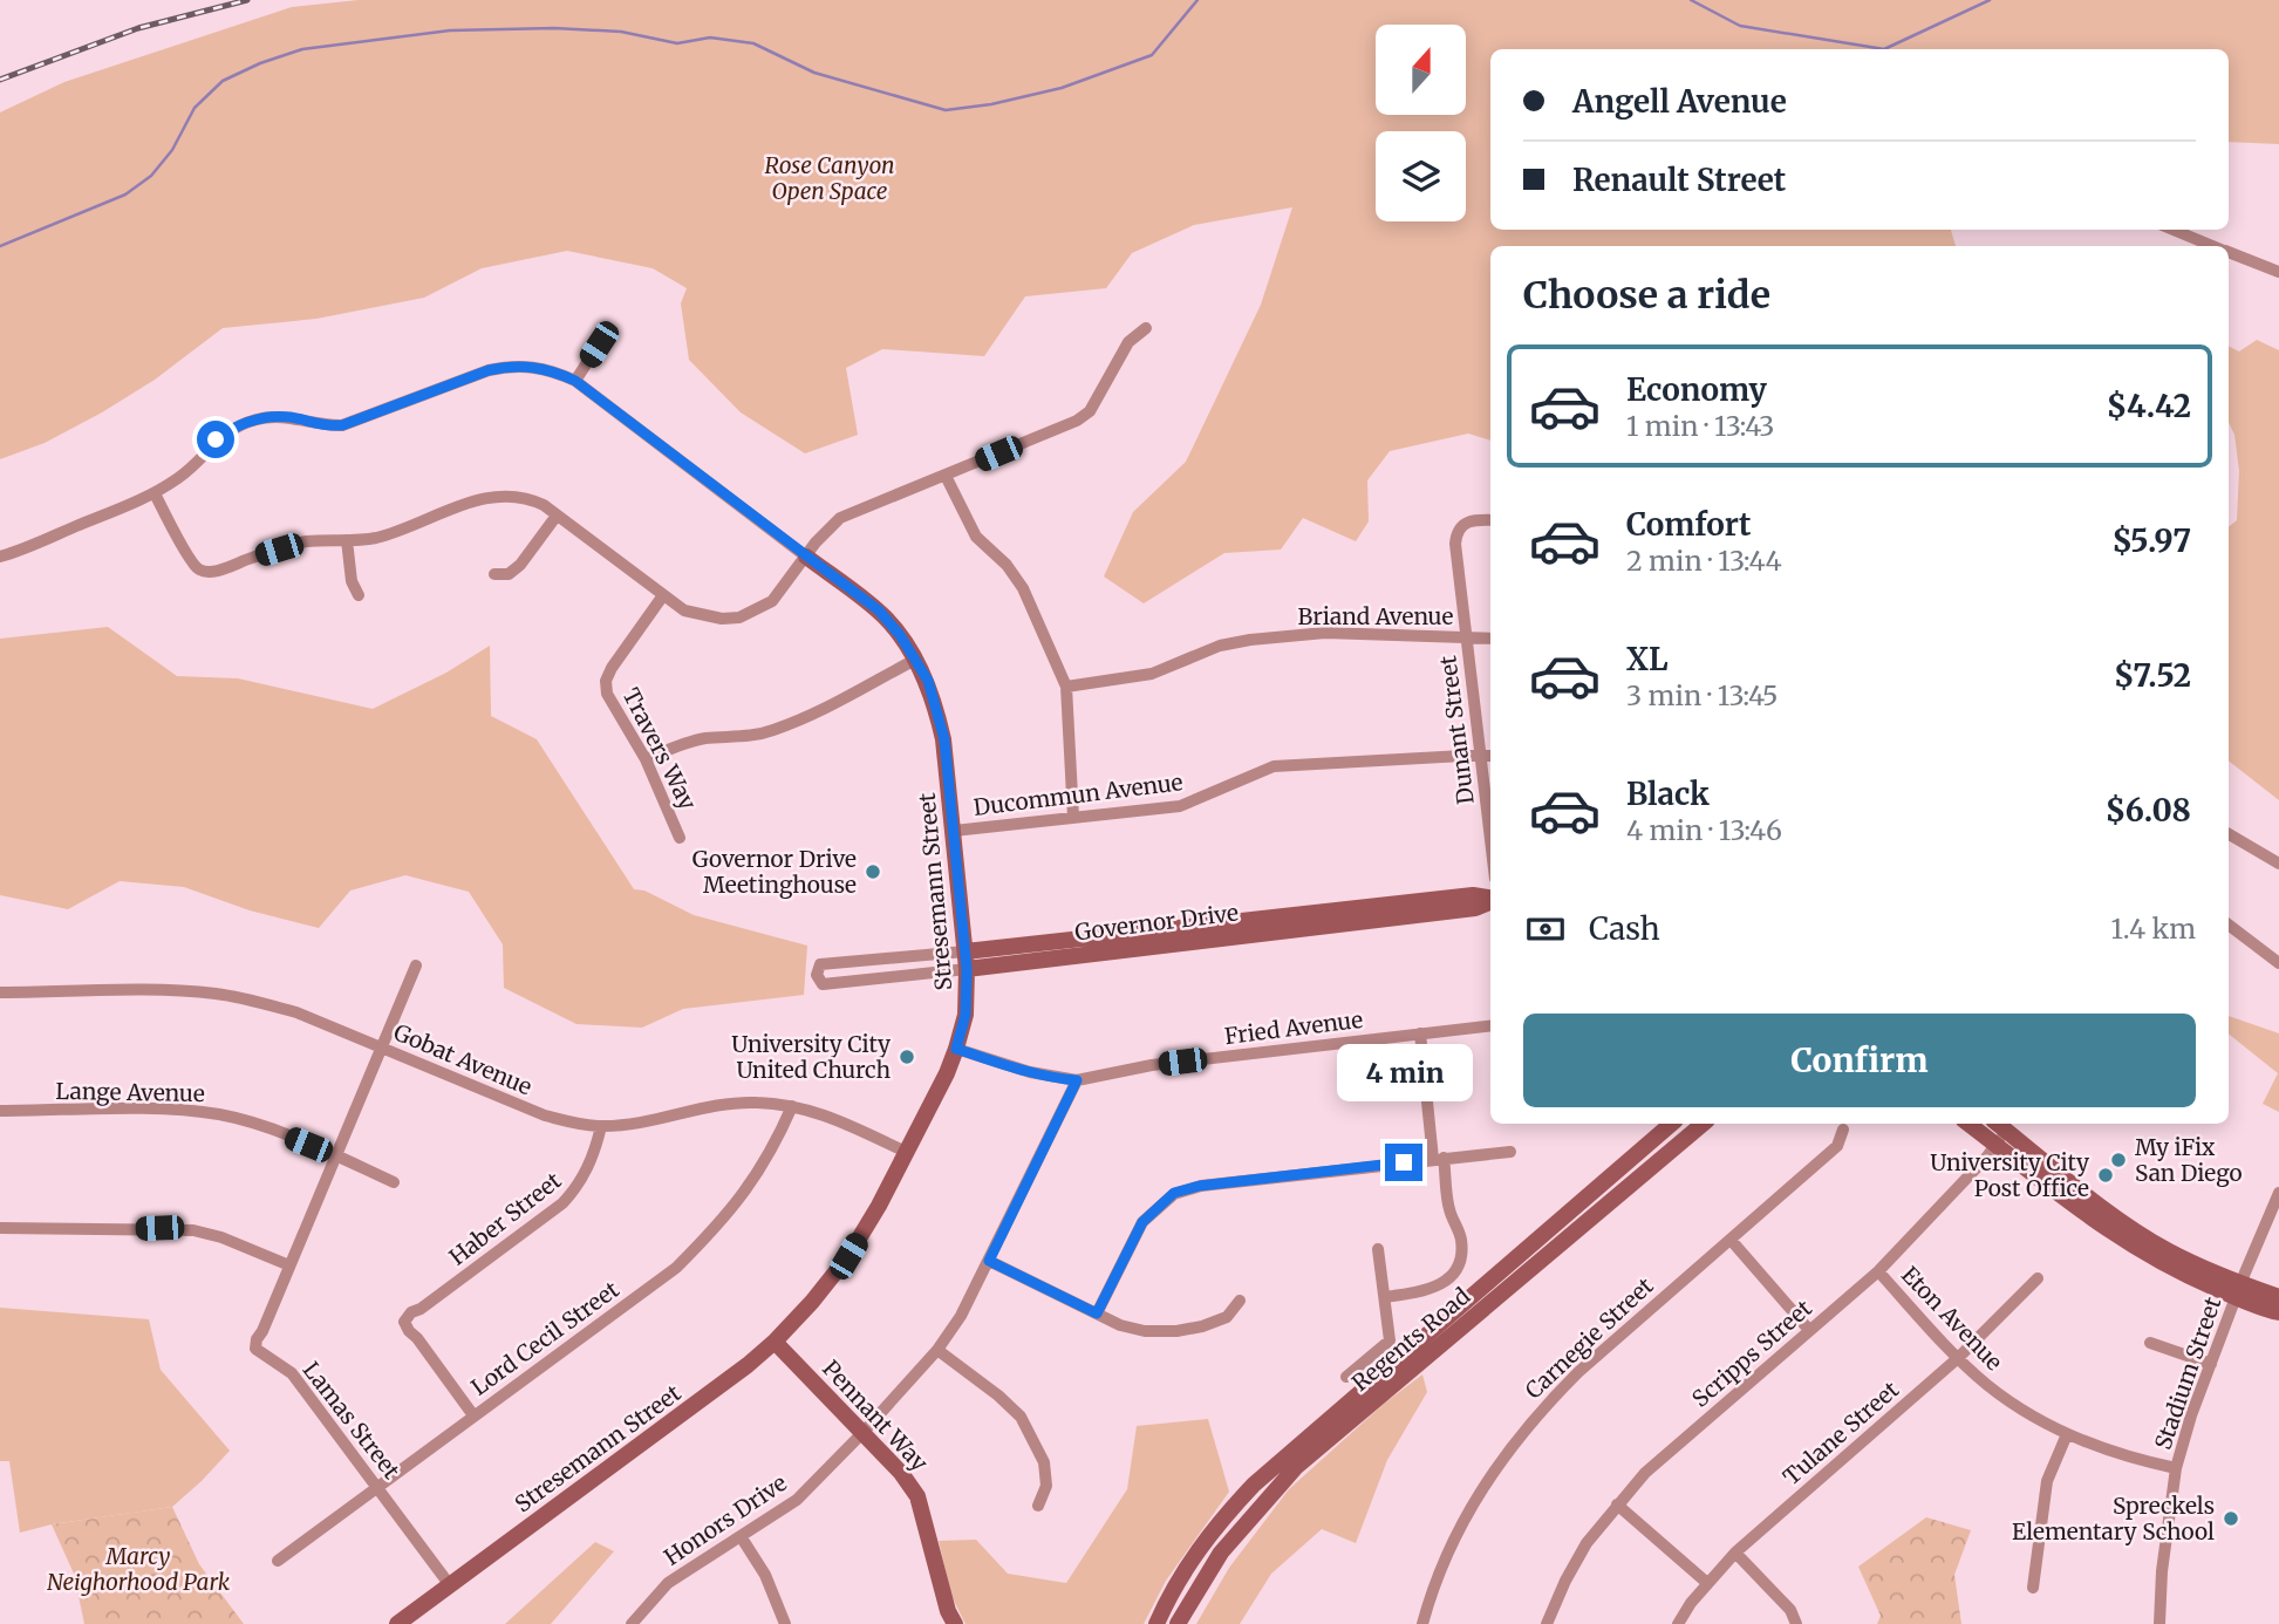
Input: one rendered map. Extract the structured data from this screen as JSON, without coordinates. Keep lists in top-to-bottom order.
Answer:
{
  "streets": {
    "street": [
      "Briand Avenue",
      "Dunant Street",
      "Travers Way",
      "Ducommun Avenue",
      "Stresemann Street",
      "Governor Drive",
      "Fried Avenue",
      "Gobat Avenue",
      "Lange Avenue",
      "Haber Street",
      "Eton Avenue",
      "Lord Cecil Street",
      "Carnegie Street",
      "Regents Road",
      "Scripps Street",
      "Stadium Street",
      "Pennant Way",
      "Lamas Street",
      "Tulane Street",
      "Honors Drive"
    ]
  },
  "crossings": [
    ["Briand Avenue", "Dunant Street"],
    ["Dunant Street", "Ducommun Avenue"],
    ["Ducommun Avenue", "Stresemann Street"],
    ["Stresemann Street", "Governor Drive"],
    ["Stresemann Street", "Fried Avenue"],
    ["Stresemann Street", "Gobat Avenue"],
    ["Stresemann Street", "Pennant Way"],
    ["Stresemann Street", "Lamas Street"],
    ["Fried Avenue", "Honors Drive"],
    ["Gobat Avenue", "Haber Street"],
    ["Gobat Avenue", "Lord Cecil Street"],
    ["Gobat Avenue", "Lamas Street"],
    ["Lange Avenue", "Lamas Street"],
    ["Haber Street", "Lord Cecil Street"],
    ["Eton Avenue", "Scripps Street"],
    ["Eton Avenue", "Stadium Street"],
    ["Eton Avenue", "Tulane Street"],
    ["Lord Cecil Street", "Lamas Street"],
    ["Pennant Way", "Honors Drive"]
  ],
  "parks": ["Rose Canyon Open Space", "Marcy Neighorhood Park"],
  "places": [
    "Governor Drive Meetinghouse",
    "University City United Church",
    "My iFix San Diego",
    "University City Post Office",
    "Spreckels Elementary School"
  ],
  "north": "top",
  "page": {
    "banner": ["Angell Avenue", "Renault Street"],
    "heading": "Choose a ride",
    "list": [
      {
        "name": "Economy",
        "note": "1 min · 13:43",
        "value": "$4.42"
      },
      {
        "name": "Comfort",
        "note": "2 min · 13:44",
        "value": "$5.97"
      },
      {
        "name": "XL",
        "note": "3 min · 13:45",
        "value": "$7.52"
      },
      {
        "name": "Black",
        "note": "4 min · 13:46",
        "value": "$6.08"
      }
    ],
    "pay": ["Cash", "1.4 km"],
    "buttons": "Confirm",
    "bubble": "4 min"
  }
}
